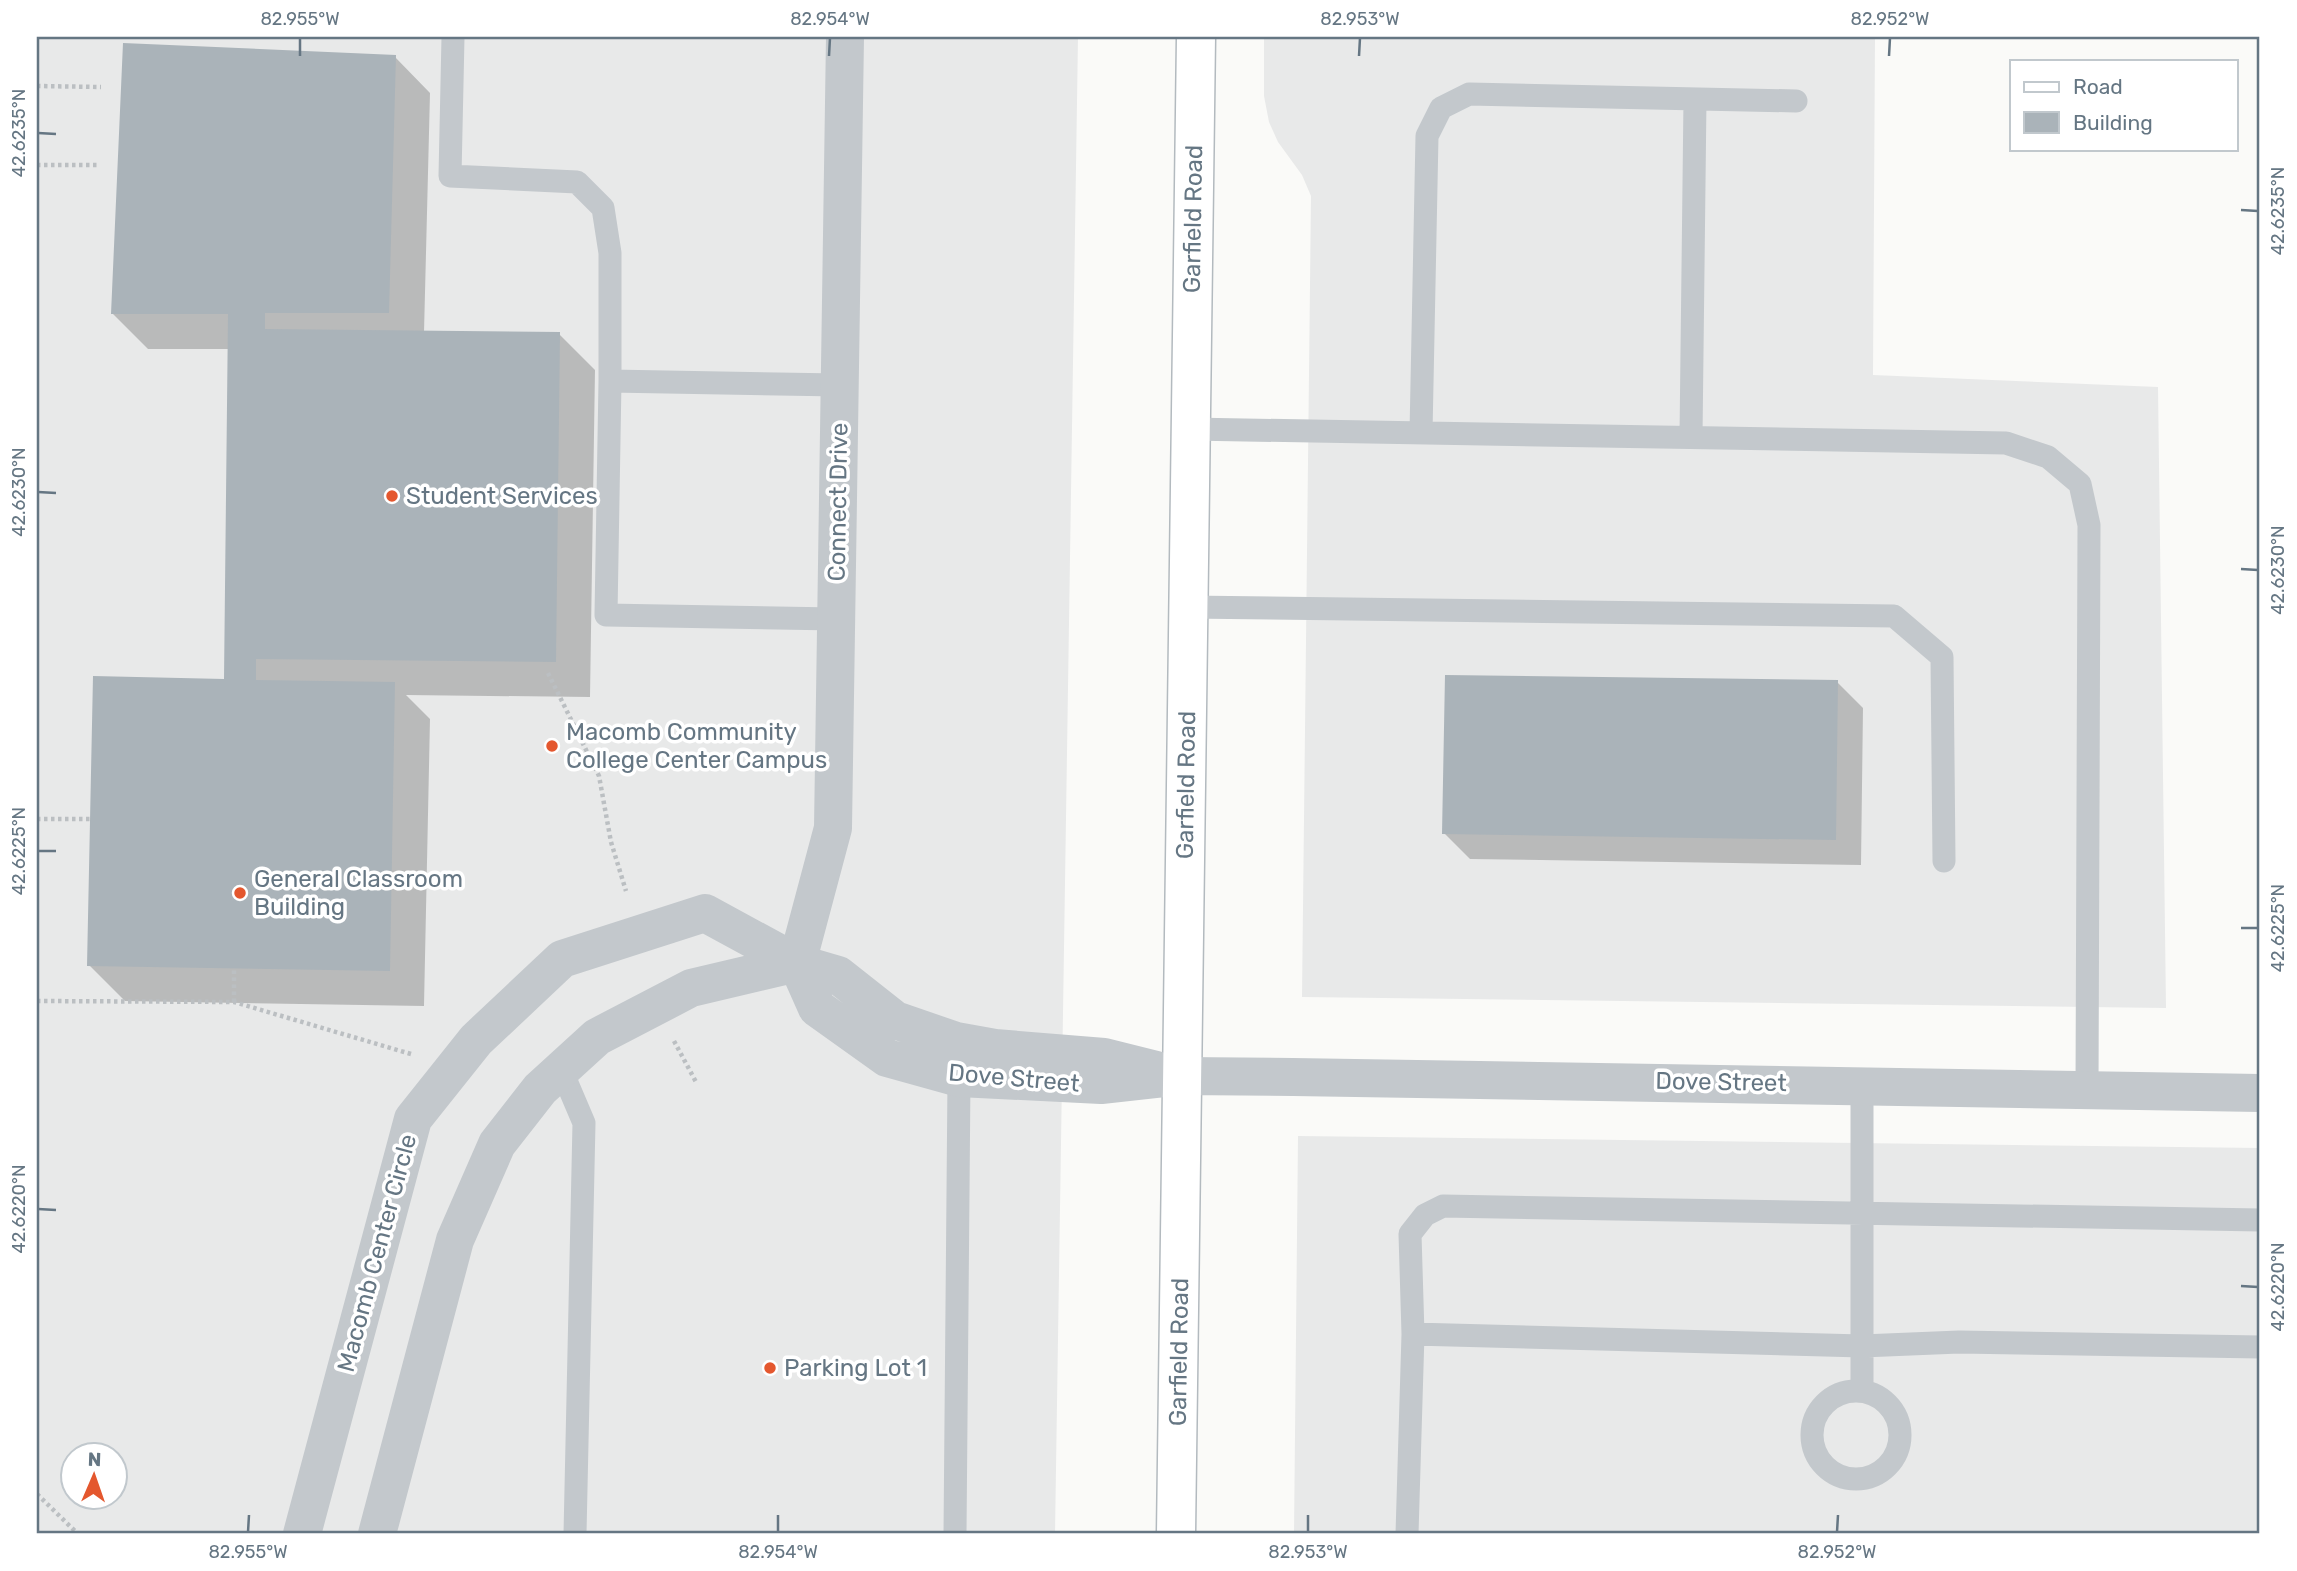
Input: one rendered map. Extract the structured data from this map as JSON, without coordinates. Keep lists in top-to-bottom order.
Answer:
{
  "streets": {
    "main road": ["Garfield Road"],
    "street": ["Connect Drive", "Dove Street", "Macomb Center Circle"]
  },
  "crossings": [
    ["Garfield Road", "Dove Street"],
    ["Connect Drive", "Dove Street"],
    ["Connect Drive", "Macomb Center Circle"],
    ["Dove Street", "Macomb Center Circle"]
  ],
  "places": [
    "Student Services",
    "Macomb Community College Center Campus",
    "General Classroom Building",
    "Parking Lot 1"
  ],
  "legend": ["Road", "Building"],
  "north": "top",
  "coordinates": [
    "82.955°W",
    "82.954°W",
    "82.953°W",
    "82.952°W",
    "42.6235°N",
    "42.6230°N",
    "42.6225°N",
    "42.6220°N"
  ]
}
